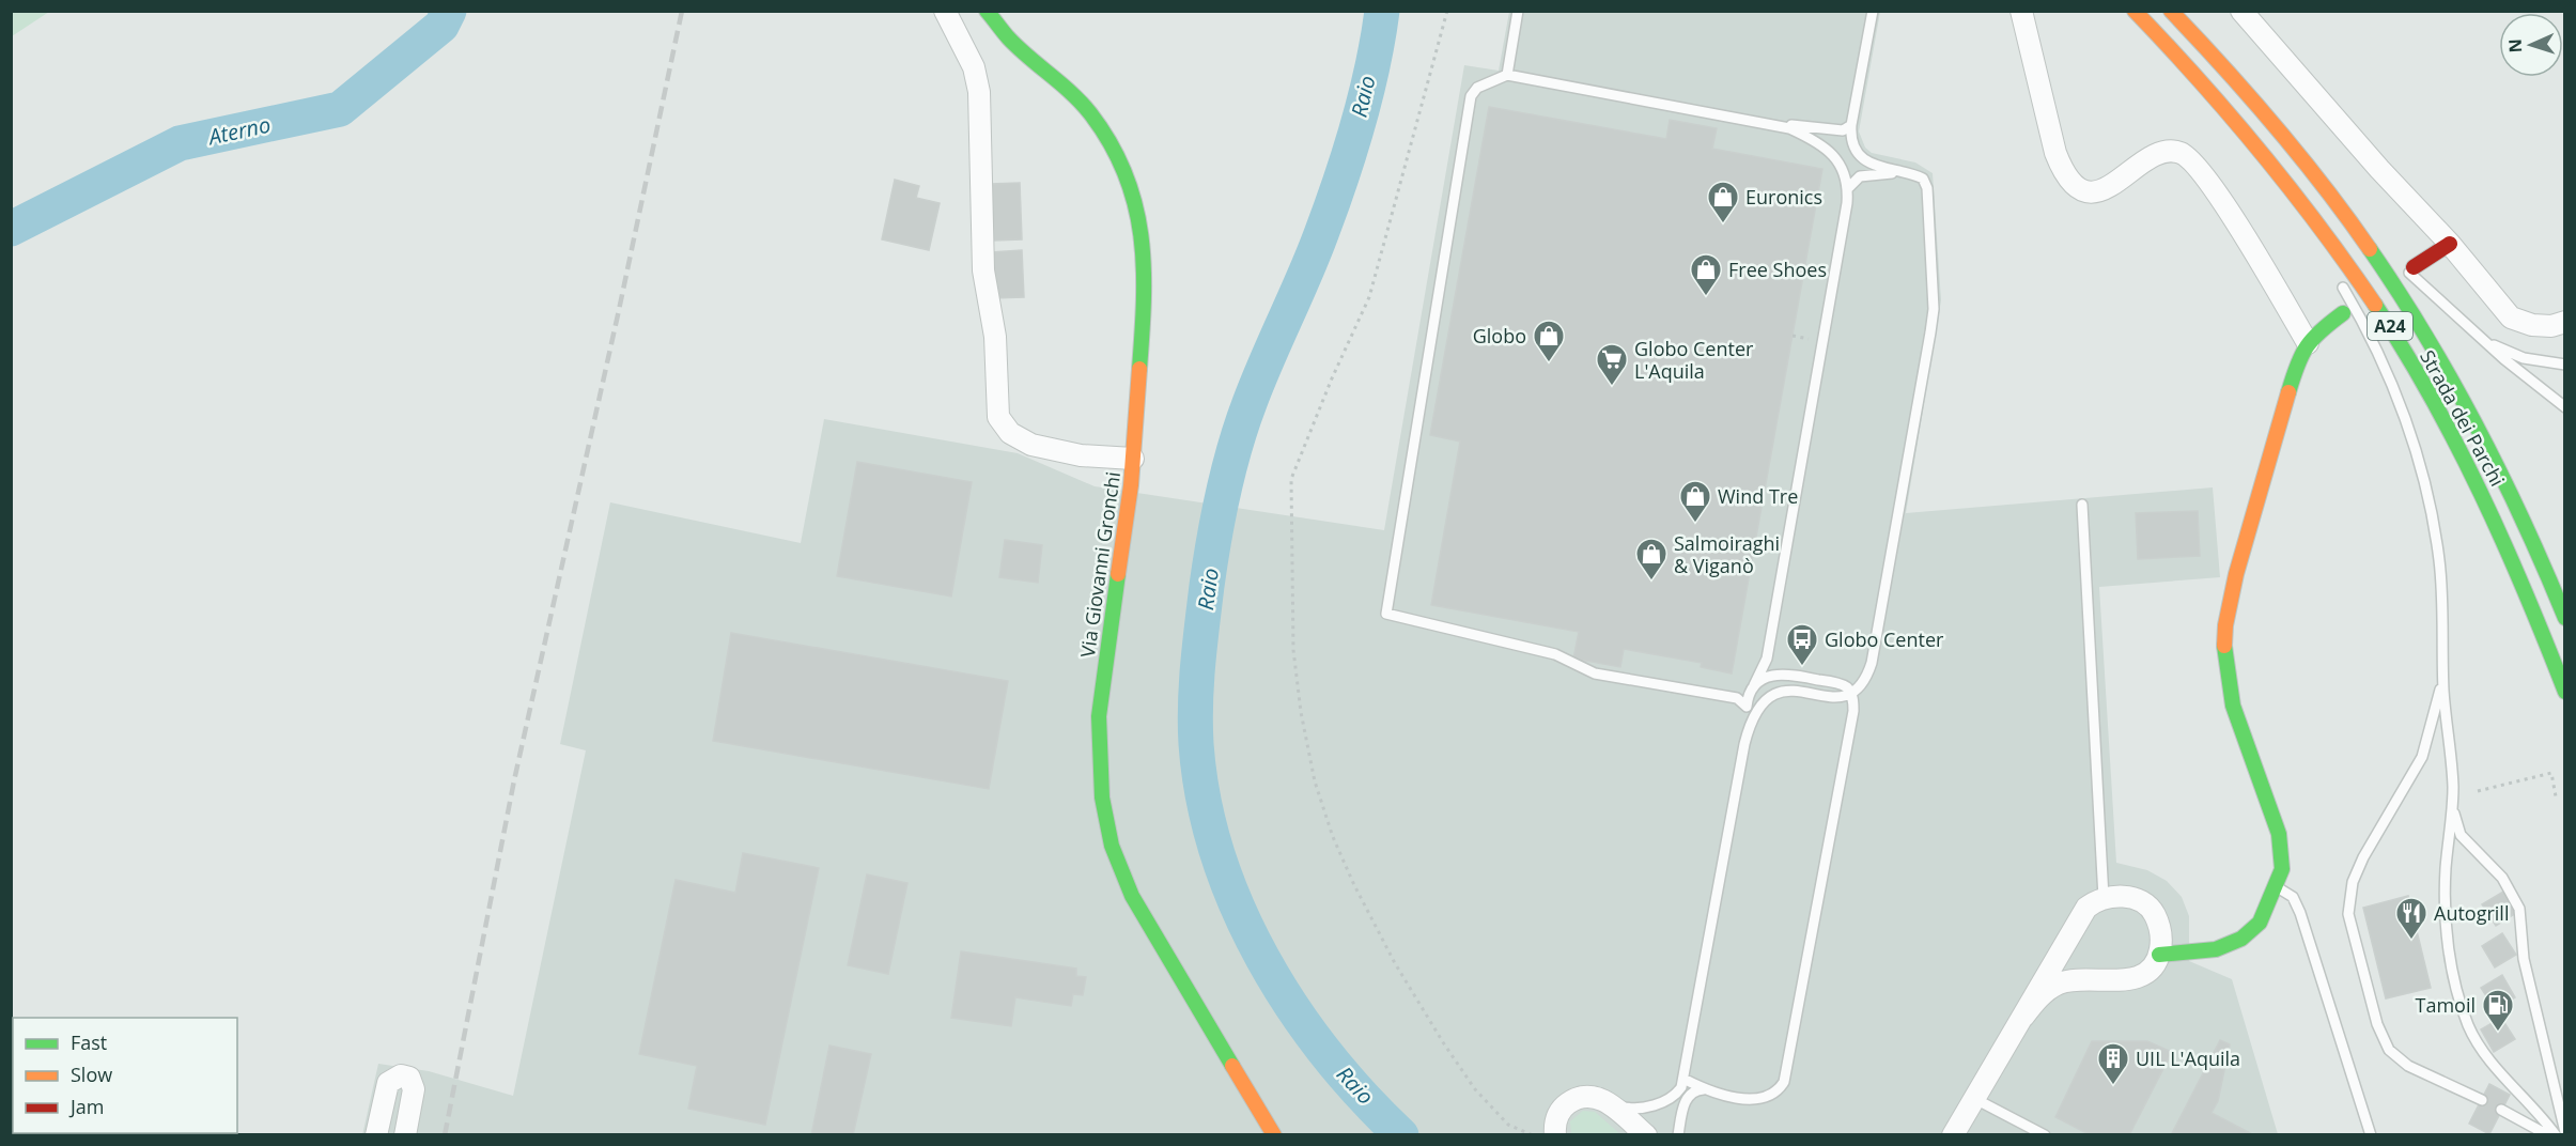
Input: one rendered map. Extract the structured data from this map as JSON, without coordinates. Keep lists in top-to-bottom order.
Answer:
{
  "streets": {
    "main road": ["A24", "Strada dei Parchi", "Via Giovanni Gronchi"]
  },
  "water": ["Raio", "Aterno"],
  "places": {
    "shop": [
      "Euronics",
      "Free Shoes",
      "Globo",
      "Wind Tre",
      "Salmoiraghi & Viganò"
    ],
    "supermarket": ["Globo Center L'Aquila"],
    "bus stop": ["Globo Center"],
    "restaurant": ["Autogrill"],
    "fuel station": ["Tamoil"],
    "building": ["UIL L'Aquila"]
  },
  "legend": ["Fast", "Slow", "Jam"],
  "north": "left"
}
